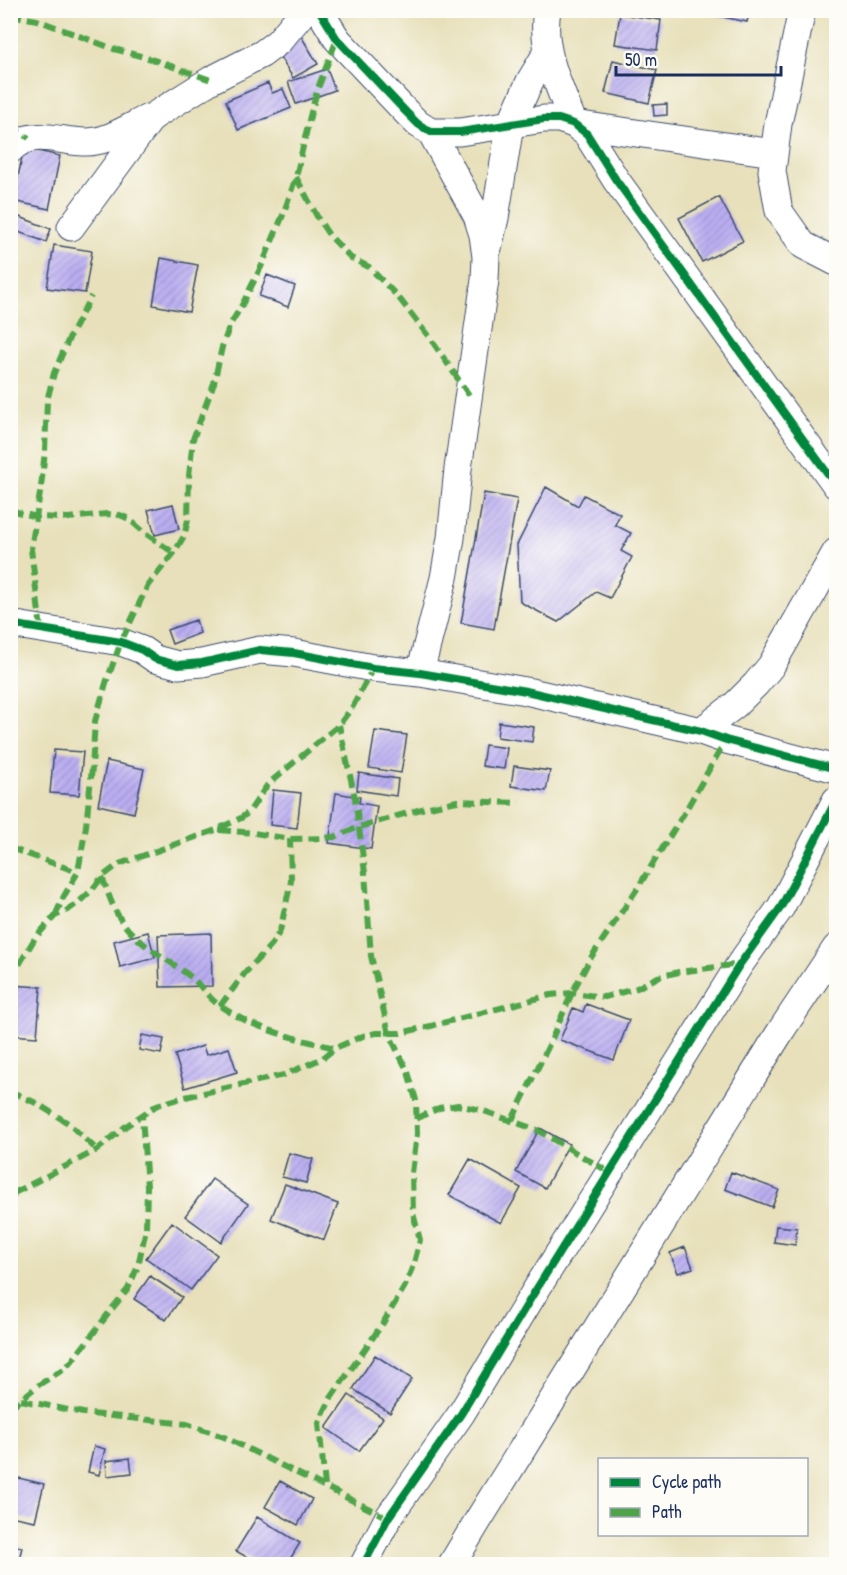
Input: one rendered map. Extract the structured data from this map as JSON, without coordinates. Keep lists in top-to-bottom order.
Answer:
{
  "legend": ["Cycle path", "Path"],
  "scale_bar": "50 m"
}
